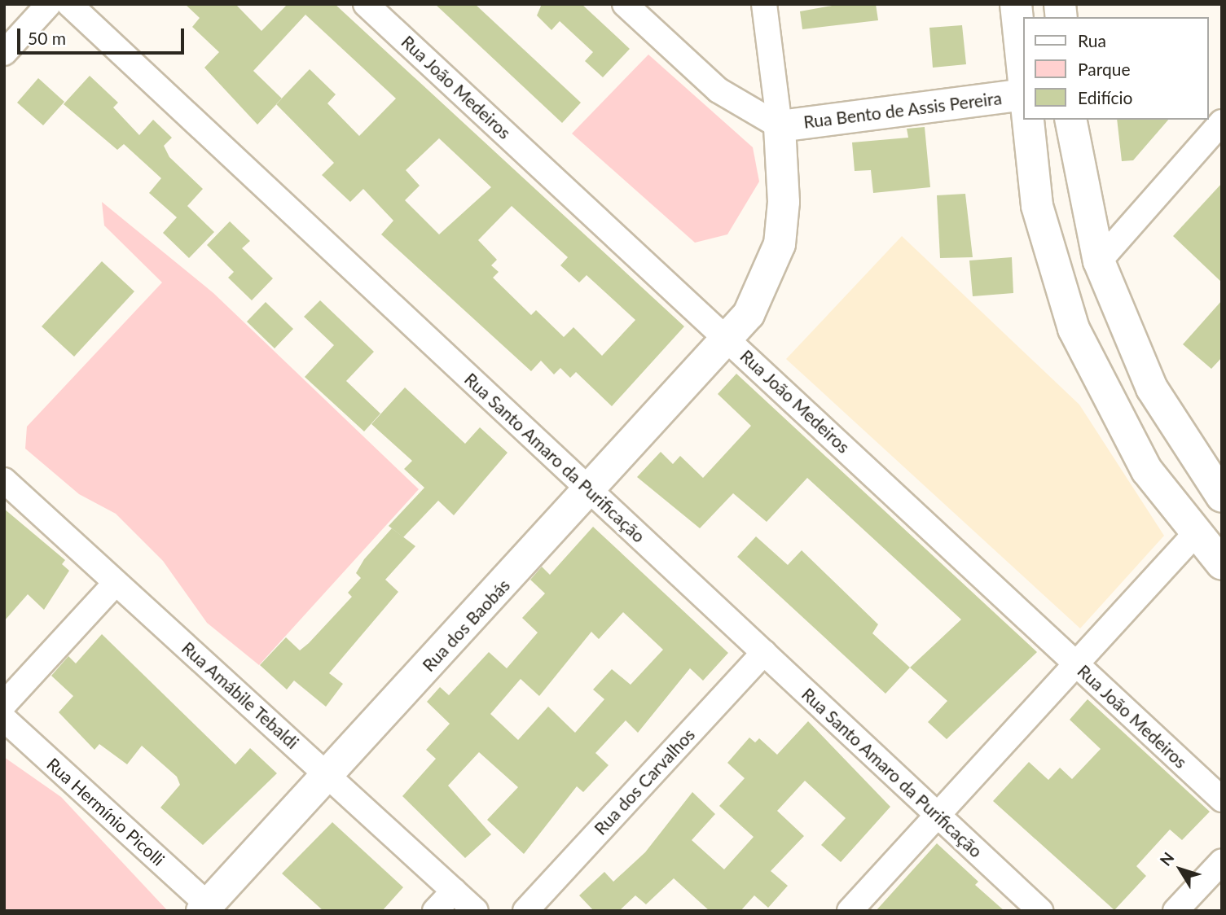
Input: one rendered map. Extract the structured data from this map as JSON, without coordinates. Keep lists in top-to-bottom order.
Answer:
{
  "streets": {
    "street": [
      "Rua João Medeiros",
      "Rua Bento de Assis Pereira",
      "Rua Santo Amaro da Purificação",
      "Rua dos Baobás",
      "Rua Amábile Tebaldi",
      "Rua dos Carvalhos",
      "Rua Hermínio Picolli"
    ]
  },
  "crossings": [
    ["Rua João Medeiros", "Rua dos Baobás"],
    ["Rua Bento de Assis Pereira", "Rua dos Baobás"],
    ["Rua Santo Amaro da Purificação", "Rua dos Baobás"],
    ["Rua Santo Amaro da Purificação", "Rua dos Carvalhos"],
    ["Rua dos Baobás", "Rua Amábile Tebaldi"],
    ["Rua dos Baobás", "Rua Hermínio Picolli"]
  ],
  "legend": ["Rua", "Parque", "Edifício"],
  "scale_bar": "50 m",
  "north": "top left"
}
